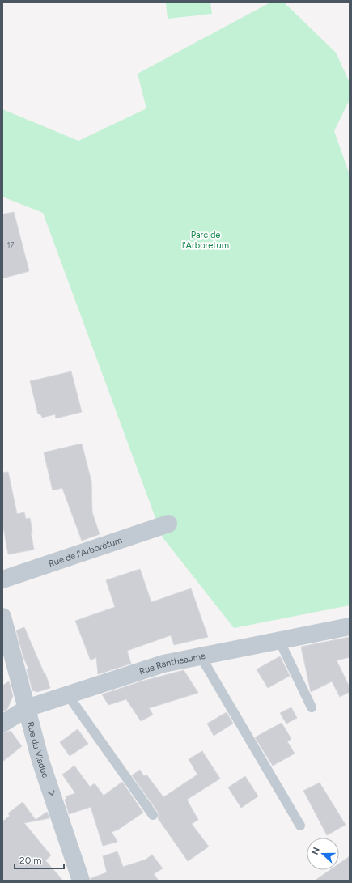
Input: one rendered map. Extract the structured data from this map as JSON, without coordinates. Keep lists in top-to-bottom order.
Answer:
{
  "streets": {
    "street": ["Rue de l'Arborétum", "Rue Rantheaume", "Rue du Viaduc"]
  },
  "crossings": [
    ["Rue Rantheaume", "Rue du Viaduc"]
  ],
  "one_way": ["Rue du Viaduc"],
  "parks": ["Parc de l'Arboretum"],
  "house_numbers": ["17"],
  "scale_bar": "20 m",
  "north": "left"
}
